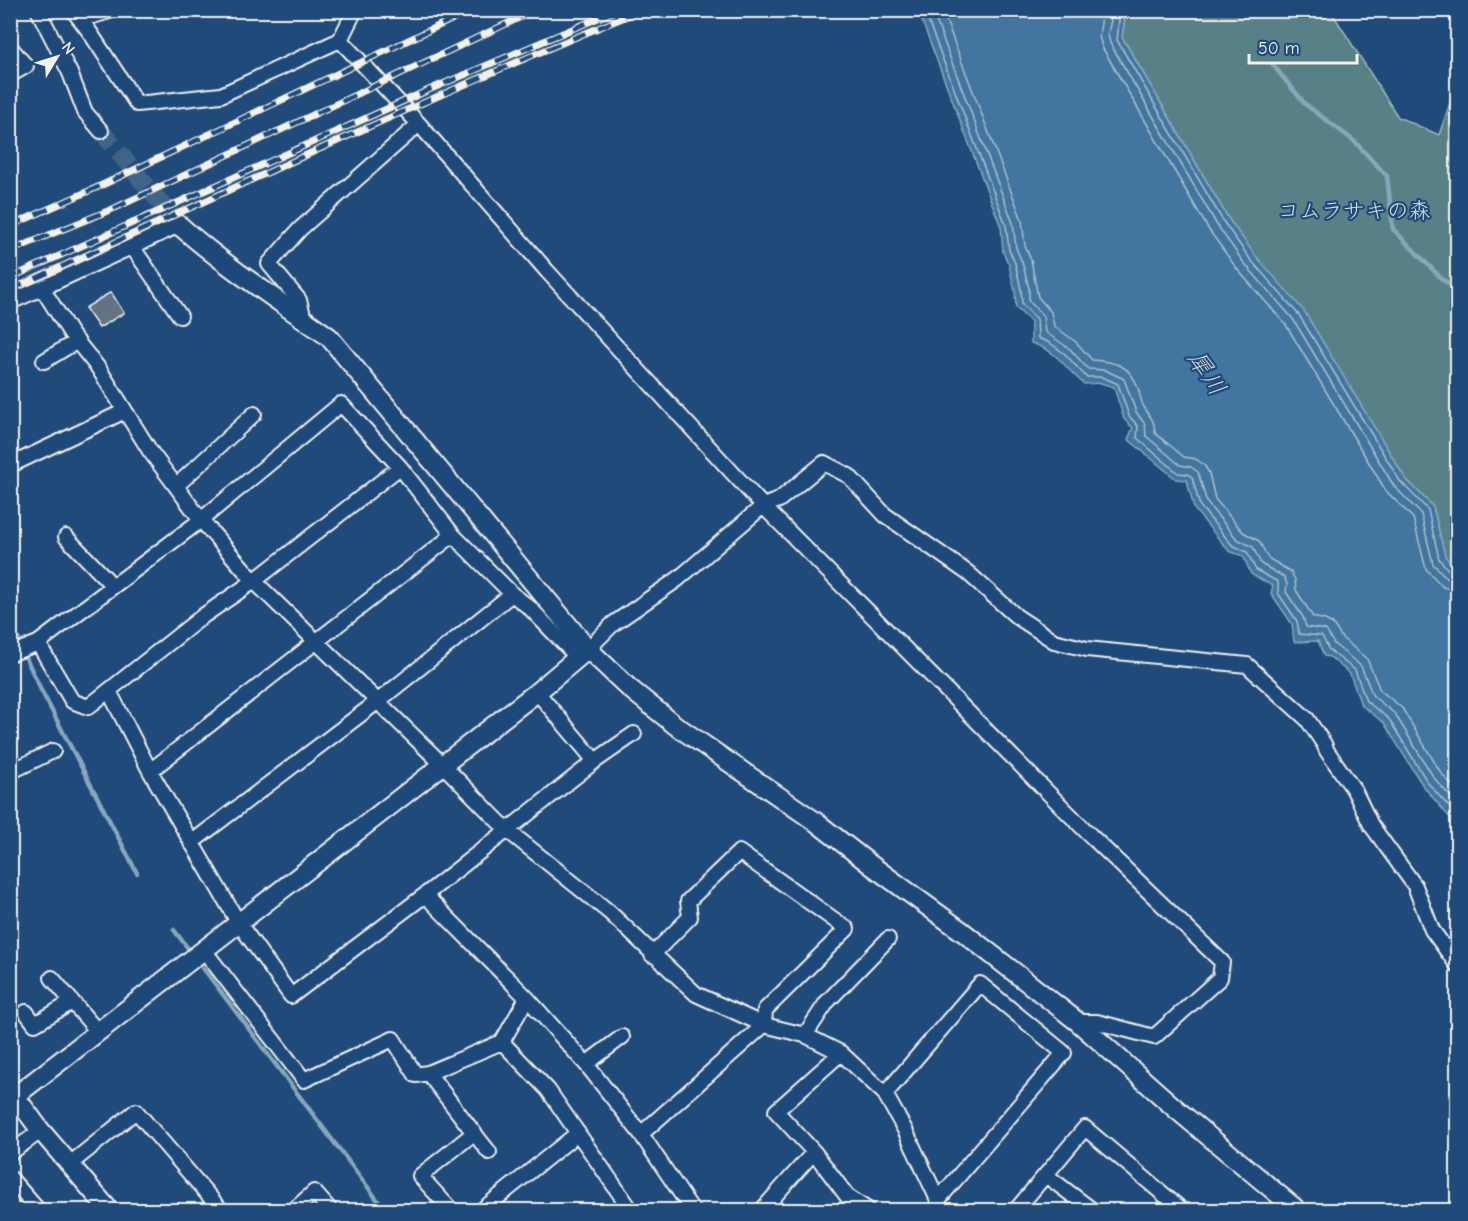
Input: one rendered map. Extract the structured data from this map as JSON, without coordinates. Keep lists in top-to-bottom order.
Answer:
{
  "water": ["犀川"],
  "parks": ["コムラサキの森"],
  "scale_bar": "50 m",
  "north": "top right"
}
